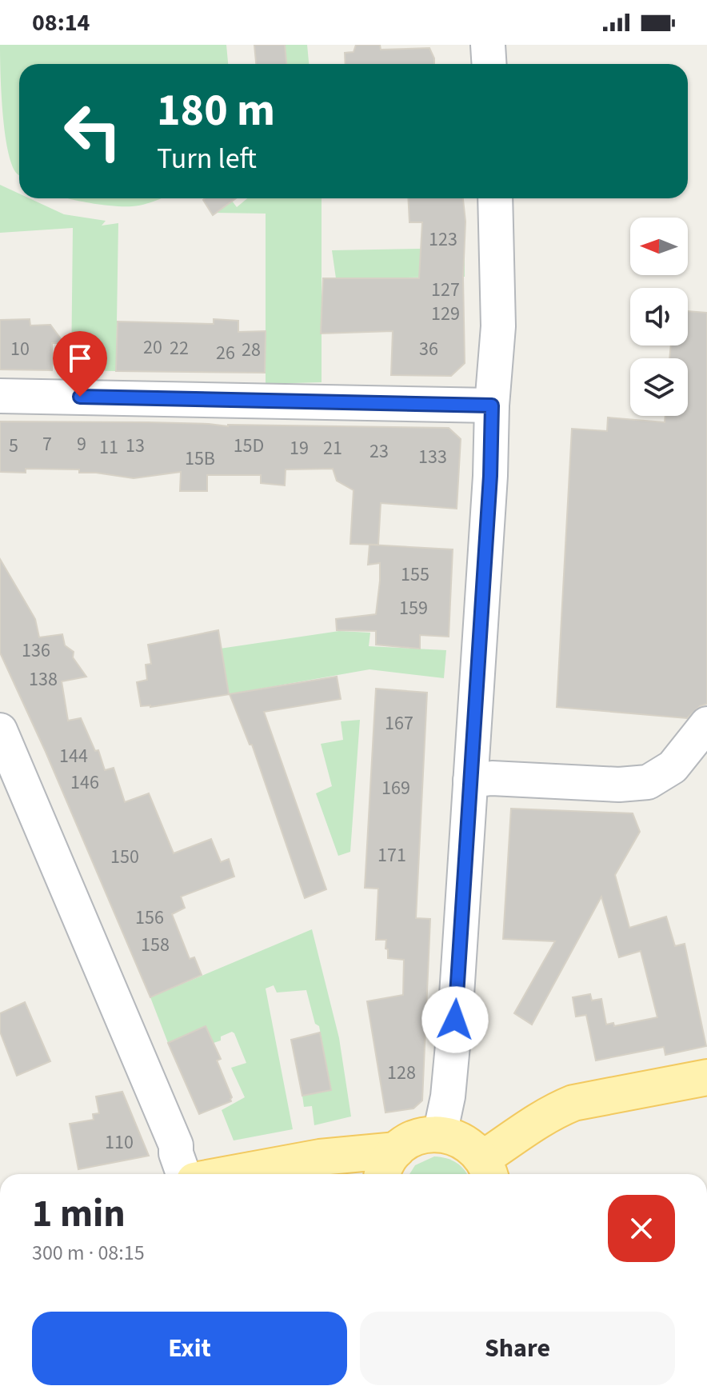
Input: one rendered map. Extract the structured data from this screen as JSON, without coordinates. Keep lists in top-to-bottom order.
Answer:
{
  "house_numbers": [
    "123",
    "127",
    "129",
    "20",
    "22",
    "10",
    "36",
    "28",
    "26",
    "7",
    "9",
    "5",
    "13",
    "15D",
    "11",
    "19",
    "21",
    "23",
    "133",
    "15B",
    "155",
    "159",
    "136",
    "138",
    "167",
    "144",
    "146",
    "169",
    "171",
    "150",
    "156",
    "158",
    "128",
    "110"
  ],
  "north": "left",
  "page": {
    "status": "08:14",
    "turn": ["180 m", "Turn left"],
    "heading": ["1 min", "300 m · 08:15"],
    "buttons": ["Exit", "Share"]
  }
}
